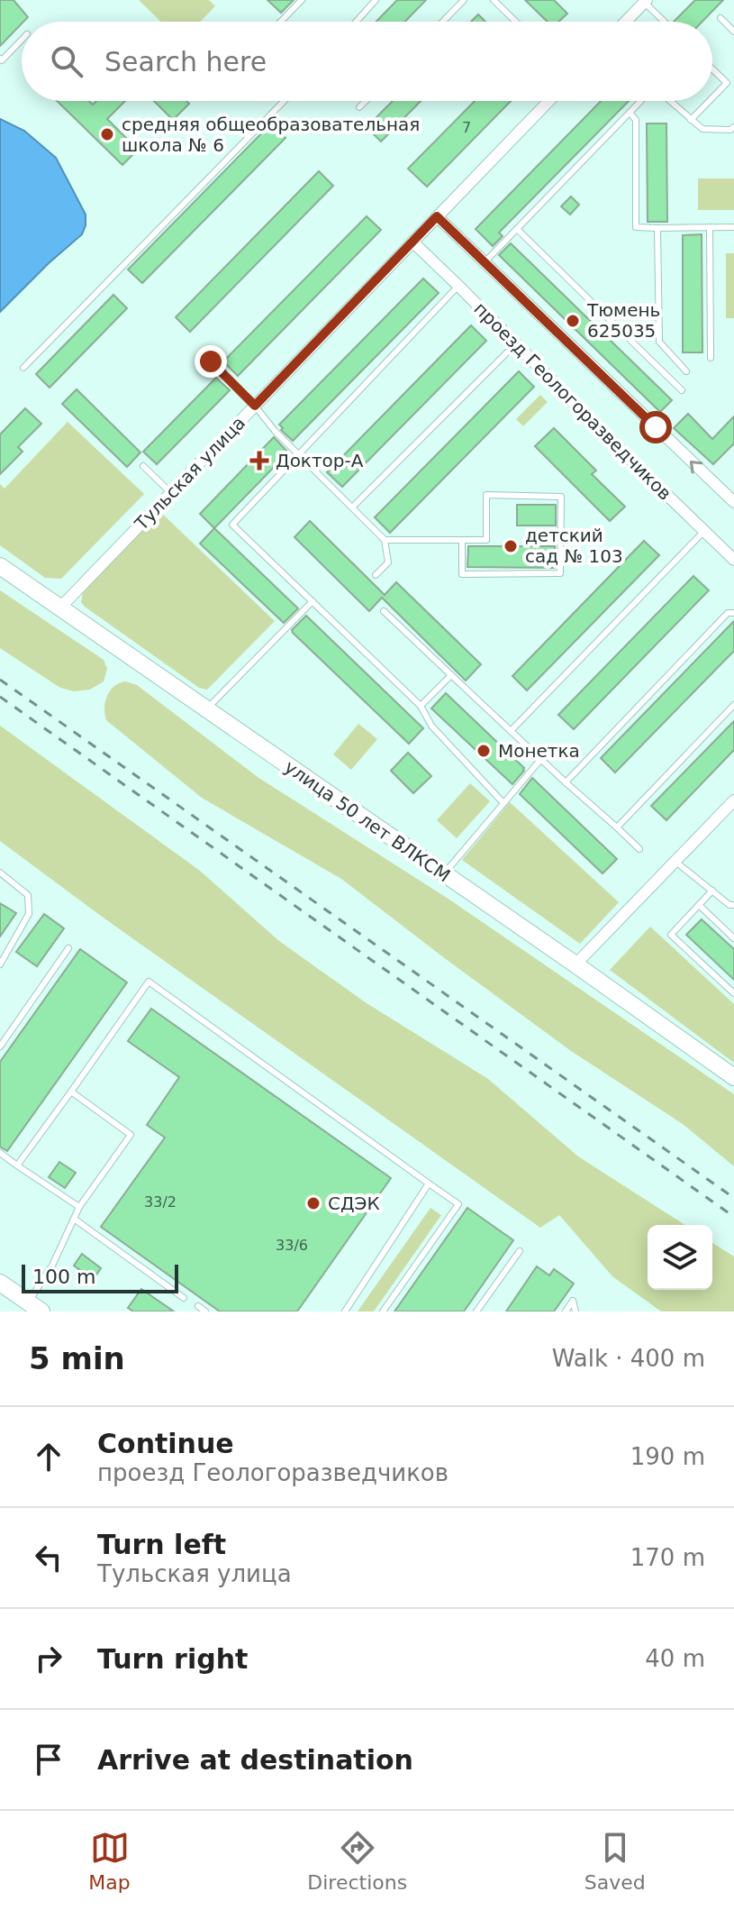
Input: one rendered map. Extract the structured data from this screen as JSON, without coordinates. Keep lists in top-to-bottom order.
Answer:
{
  "streets": {
    "street": ["проезд Геологоразведчиков", "Тульская улица", "улица 50 лет ВЛКСМ"]
  },
  "crossings": [
    ["проезд Геологоразведчиков", "Тульская улица"],
    ["Тульская улица", "улица 50 лет ВЛКСМ"]
  ],
  "places": {
    "other": [
      "средняя общеобразовательная школа № 6",
      "Тюмень 625035",
      "детский сад № 103",
      "Монетка",
      "СДЭК"
    ],
    "health": ["Доктор-А"]
  },
  "house_numbers": ["7", "33/2", "33/6"],
  "scale_bar": "100 m",
  "page": {
    "search": "Search here",
    "scale": "100 m",
    "heading": ["5 min", "Walk · 400 m"],
    "list": [
      ["Continue", "проезд Геологоразведчиков", "190 m"],
      ["Turn left", "Тульская улица", "170 m"],
      ["Turn right", "40 m"],
      "Arrive at destination"
    ],
    "nav": ["Map", "Directions", "Saved"]
  }
}
